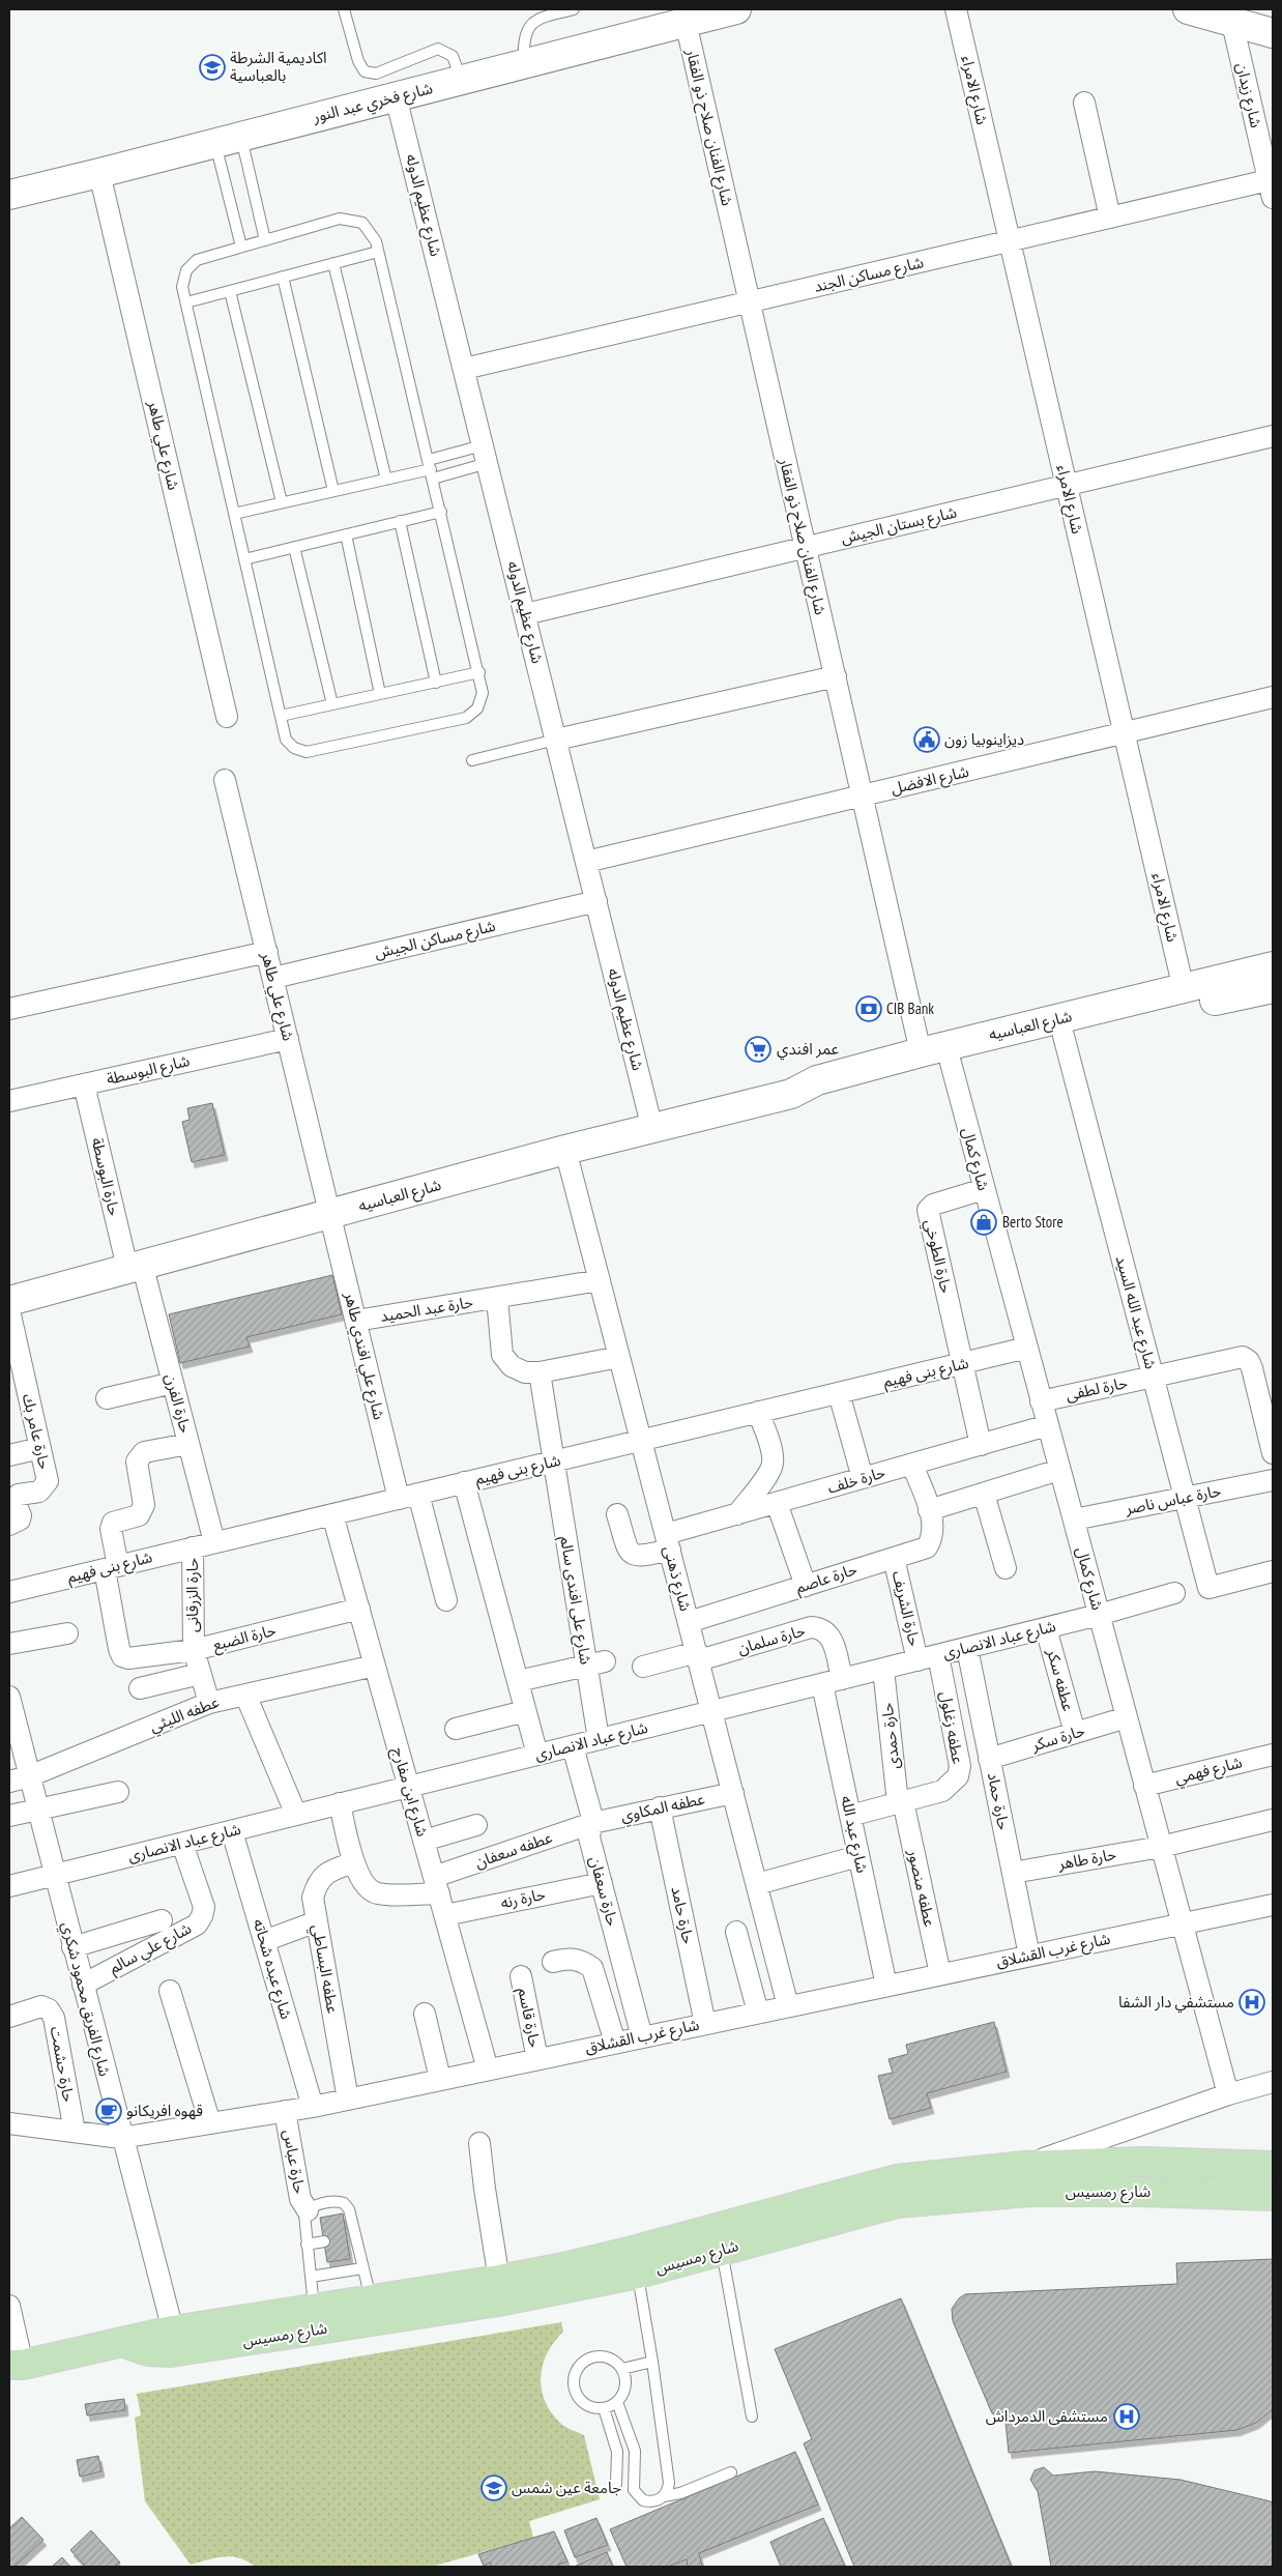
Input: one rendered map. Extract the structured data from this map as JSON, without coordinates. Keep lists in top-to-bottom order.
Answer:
{
  "streets": {
    "main road": ["شارع فخري عبد النور", "شارع العباسيه", "شارع رمسيس"],
    "street": [
      "شارع الامراء",
      "شارع زيدان",
      "شارع الفنان صلاح ذو الفقار",
      "شارع عظيم الدوله",
      "شارع مساكن الجند",
      "شارع علي طاهر",
      "شارع بستان الجيش",
      "شارع الافضل",
      "شارع مساكن الجيش",
      "شارع البوسطة",
      "شارع كمال",
      "حارة البوسطة",
      "حارة الطوخي",
      "حارة عبد الحميد",
      "شارع عبد الله السيد",
      "شارع علي افندي طاهر",
      "شارع بنى فهيم",
      "حارة لطفى",
      "حارة الفرن",
      "حارة عامر بك",
      "حارة خلف",
      "حارة عباس ناصر",
      "شارع ذهنى",
      "حارة عاصم",
      "حارة الزرقانى",
      "شارع على افندى سالم",
      "حارة الشريف",
      "حارة الضبع",
      "حارة سلمان",
      "شارع عباد الانصارى",
      "عطفه سكر",
      "عطفه الليثي",
      "عطفه زغلول",
      "حارة حمدى",
      "حارة سكر",
      "شارع فهمي",
      "شارع ابن مفارج",
      "حارة حماد",
      "عطفه المكاوي",
      "شارع عبد الله",
      "عطفه سعفان",
      "حارة طاهر",
      "عطفه منصور",
      "حارة سعفان",
      "حارة رنه",
      "حارة حامد",
      "شارع علي سالم",
      "شارع غرب القشلاق",
      "شارع عبده شحاته",
      "عطفه البساطي",
      "شارع الفريق محمود شكري",
      "حارة قاسم",
      "حارة حشمت",
      "حارة عباس"
    ]
  },
  "crossings": [
    ["شارع الامراء", "شارع مساكن الجند"],
    ["شارع الامراء", "شارع بستان الجيش"],
    ["شارع الامراء", "شارع الافضل"],
    ["شارع الامراء", "شارع العباسيه"],
    ["شارع زيدان", "شارع مساكن الجند"],
    ["شارع فخري عبد النور", "شارع الفنان صلاح ذو الفقار"],
    ["شارع فخري عبد النور", "شارع عظيم الدوله"],
    ["شارع فخري عبد النور", "شارع علي طاهر"],
    ["شارع الفنان صلاح ذو الفقار", "شارع مساكن الجند"],
    ["شارع الفنان صلاح ذو الفقار", "شارع بستان الجيش"],
    ["شارع الفنان صلاح ذو الفقار", "شارع الافضل"],
    ["شارع الفنان صلاح ذو الفقار", "شارع العباسيه"],
    ["شارع عظيم الدوله", "شارع مساكن الجند"],
    ["شارع عظيم الدوله", "شارع بستان الجيش"],
    ["شارع عظيم الدوله", "شارع الافضل"],
    ["شارع عظيم الدوله", "شارع مساكن الجيش"],
    ["شارع عظيم الدوله", "شارع العباسيه"],
    ["شارع علي طاهر", "شارع مساكن الجيش"],
    ["شارع علي طاهر", "شارع العباسيه"],
    ["شارع علي طاهر", "شارع البوسطة"],
    ["شارع علي طاهر", "شارع علي افندي طاهر"],
    ["شارع العباسيه", "شارع كمال"],
    ["شارع العباسيه", "حارة البوسطة"],
    ["شارع العباسيه", "شارع عبد الله السيد"],
    ["شارع العباسيه", "شارع علي افندي طاهر"],
    ["شارع العباسيه", "حارة الفرن"],
    ["شارع العباسيه", "شارع ذهنى"],
    ["شارع البوسطة", "حارة البوسطة"],
    ["شارع كمال", "حارة الطوخي"],
    ["شارع كمال", "شارع بنى فهيم"],
    ["شارع كمال", "حارة لطفى"],
    ["شارع كمال", "حارة خلف"],
    ["شارع كمال", "حارة عباس ناصر"],
    ["شارع كمال", "شارع عباد الانصارى"],
    ["شارع كمال", "حارة سكر"],
    ["شارع كمال", "شارع فهمي"],
    ["شارع كمال", "حارة طاهر"],
    ["شارع كمال", "شارع غرب القشلاق"],
    ["شارع كمال", "شارع رمسيس"],
    ["حارة البوسطة", "حارة الفرن"],
    ["حارة الطوخي", "شارع بنى فهيم"],
    ["حارة عبد الحميد", "شارع علي افندي طاهر"],
    ["حارة عبد الحميد", "شارع ذهنى"],
    ["شارع عبد الله السيد", "حارة لطفى"],
    ["شارع عبد الله السيد", "حارة عباس ناصر"],
    ["شارع علي افندي طاهر", "شارع بنى فهيم"],
    ["شارع بنى فهيم", "حارة الفرن"],
    ["شارع بنى فهيم", "شارع ذهنى"],
    ["شارع بنى فهيم", "حارة الزرقانى"],
    ["شارع بنى فهيم", "شارع على افندى سالم"],
    ["شارع بنى فهيم", "حارة الضبع"],
    ["شارع بنى فهيم", "شارع ابن مفارج"],
    ["حارة خلف", "شارع ذهنى"],
    ["حارة خلف", "حارة عاصم"],
    ["شارع ذهنى", "حارة عاصم"],
    ["شارع ذهنى", "حارة سلمان"],
    ["شارع ذهنى", "شارع عباد الانصارى"],
    ["شارع ذهنى", "عطفه المكاوي"],
    ["شارع ذهنى", "شارع غرب القشلاق"],
    ["حارة عاصم", "حارة الشريف"],
    ["حارة الزرقانى", "حارة الضبع"],
    ["حارة الزرقانى", "عطفه الليثي"],
    ["شارع على افندى سالم", "شارع عباد الانصارى"],
    ["حارة الشريف", "شارع عباد الانصارى"],
    ["حارة الضبع", "شارع ابن مفارج"],
    ["حارة سلمان", "شارع عباد الانصارى"],
    ["شارع عباد الانصارى", "عطفه سكر"],
    ["شارع عباد الانصارى", "عطفه زغلول"],
    ["شارع عباد الانصارى", "حارة حمدى"],
    ["شارع عباد الانصارى", "شارع ابن مفارج"],
    ["شارع عباد الانصارى", "حارة حماد"],
    ["شارع عباد الانصارى", "شارع عبد الله"],
    ["شارع عباد الانصارى", "عطفه سعفان"],
    ["شارع عباد الانصارى", "حارة سعفان"],
    ["شارع عباد الانصارى", "شارع علي سالم"],
    ["شارع عباد الانصارى", "شارع عبده شحاته"],
    ["شارع عباد الانصارى", "شارع الفريق محمود شكري"],
    ["عطفه سكر", "حارة سكر"],
    ["عطفه الليثي", "شارع ابن مفارج"],
    ["عطفه الليثي", "شارع الفريق محمود شكري"],
    ["عطفه زغلول", "حارة حمدى"],
    ["عطفه زغلول", "شارع عبد الله"],
    ["عطفه زغلول", "عطفه منصور"],
    ["حارة حمدى", "عطفه منصور"],
    ["حارة سكر", "حارة حماد"],
    ["شارع ابن مفارج", "عطفه سعفان"],
    ["شارع ابن مفارج", "حارة رنه"],
    ["شارع ابن مفارج", "شارع غرب القشلاق"],
    ["حارة حماد", "حارة طاهر"],
    ["حارة حماد", "شارع غرب القشلاق"],
    ["عطفه المكاوي", "عطفه سعفان"],
    ["عطفه المكاوي", "حارة سعفان"],
    ["عطفه المكاوي", "حارة حامد"],
    ["شارع عبد الله", "شارع غرب القشلاق"],
    ["عطفه سعفان", "حارة سعفان"],
    ["عطفه سعفان", "عطفه البساطي"],
    ["عطفه منصور", "شارع غرب القشلاق"],
    ["حارة سعفان", "حارة رنه"],
    ["حارة سعفان", "شارع غرب القشلاق"],
    ["حارة حامد", "شارع غرب القشلاق"],
    ["شارع علي سالم", "شارع الفريق محمود شكري"],
    ["شارع غرب القشلاق", "شارع عبده شحاته"],
    ["شارع غرب القشلاق", "عطفه البساطي"],
    ["شارع غرب القشلاق", "شارع الفريق محمود شكري"],
    ["شارع غرب القشلاق", "حارة قاسم"],
    ["شارع غرب القشلاق", "حارة حشمت"],
    ["شارع غرب القشلاق", "حارة عباس"],
    ["شارع الفريق محمود شكري", "شارع رمسيس"]
  ],
  "places": {
    "school or university": ["اكاديمية الشرطة بالعباسية", "جامعة عين شمس"],
    "public building": ["ديزاينوبيا زون"],
    "bank": ["CIB Bank"],
    "supermarket": ["عمر افندي"],
    "shop": ["Berto Store"],
    "hospital": ["مستشفي دار الشفا", "مستشفى الدمرداش"],
    "cafe": ["قهوه افريكانو"]
  }
}
